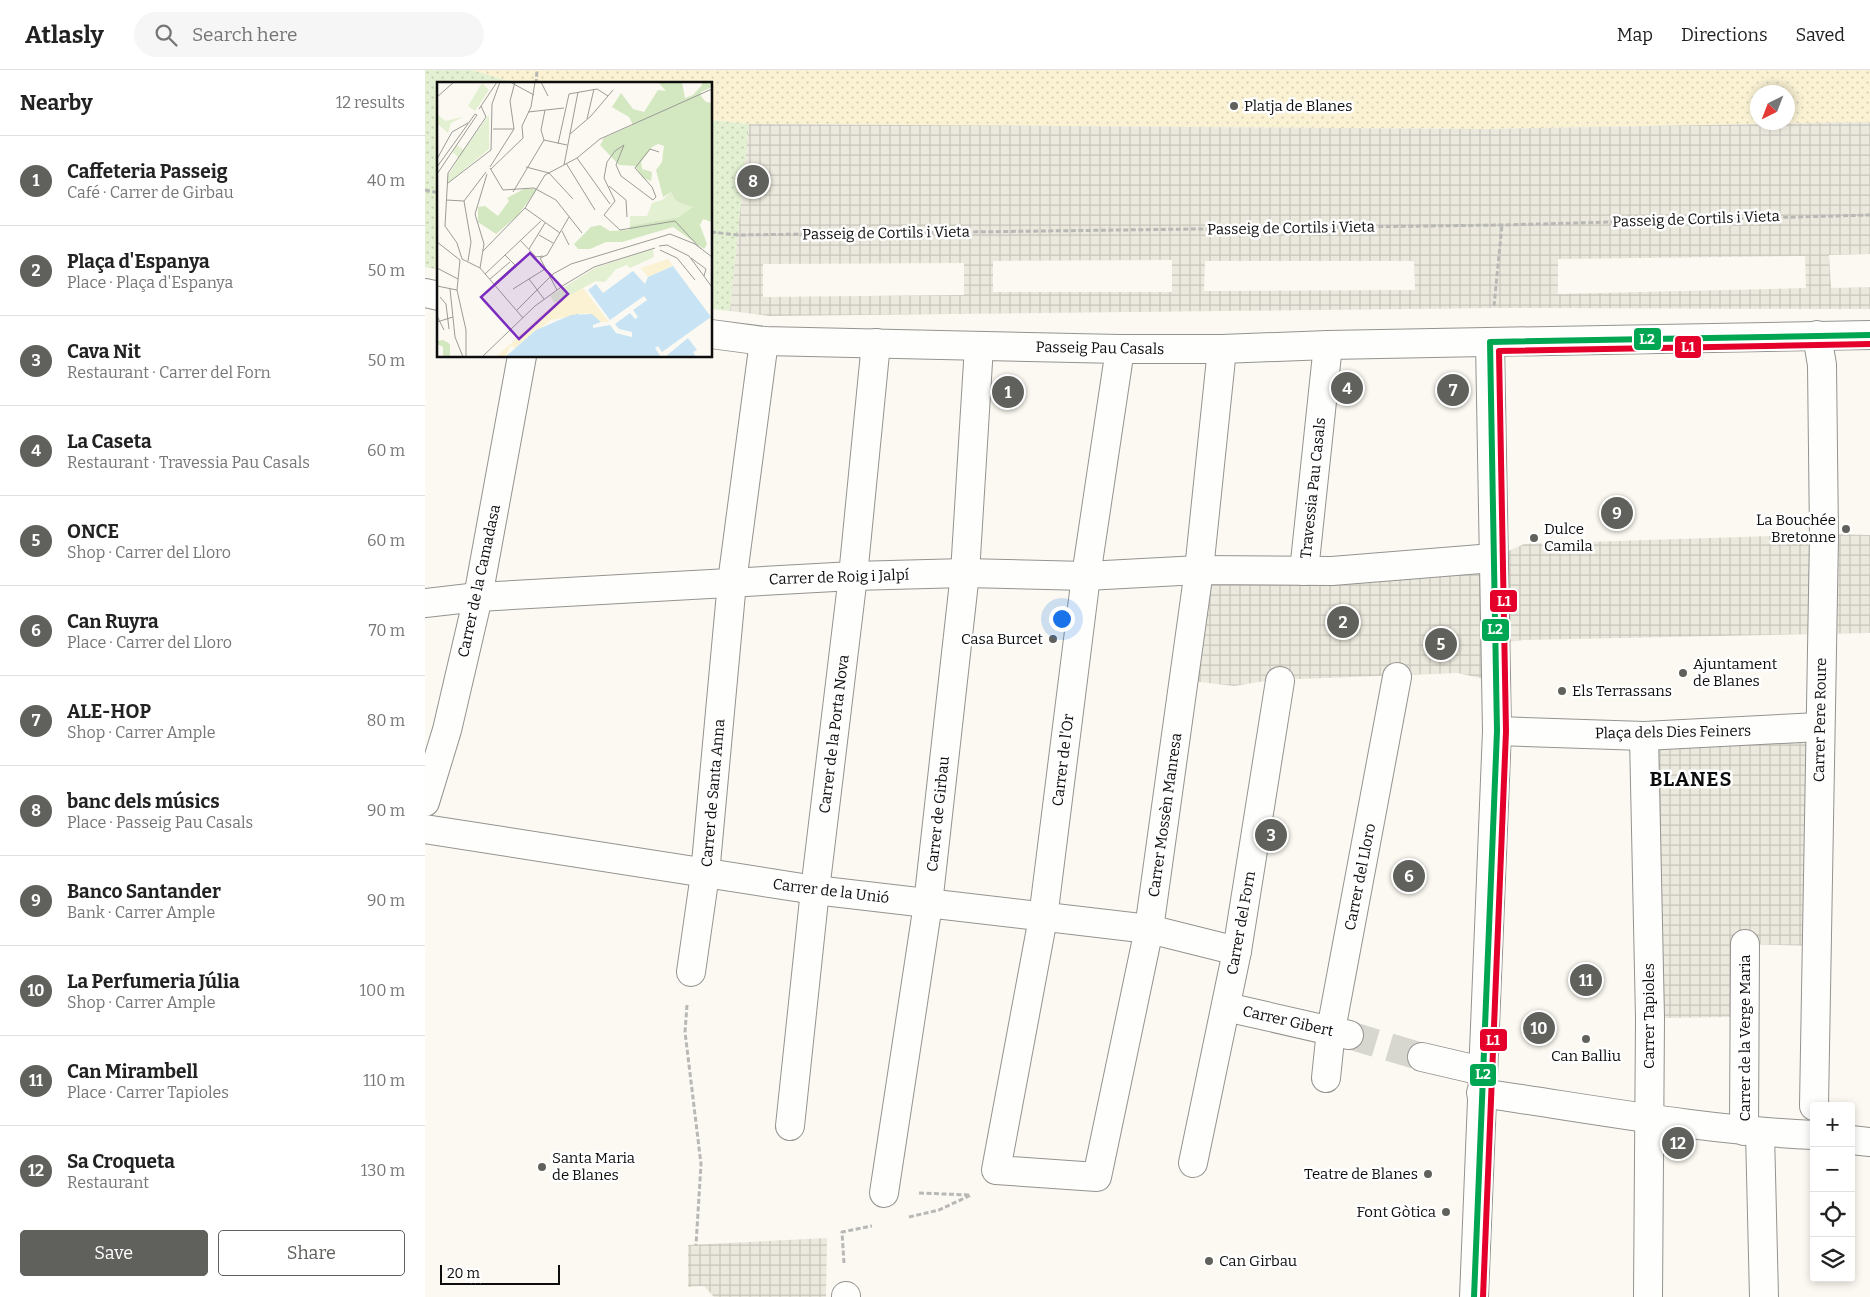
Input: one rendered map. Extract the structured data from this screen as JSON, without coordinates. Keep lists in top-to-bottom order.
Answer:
{
  "streets": {
    "street": [
      "Passeig Pau Casals",
      "Travessia Pau Casals",
      "Carrer de Roig i Jalpí",
      "Carrer de la Camadasa",
      "Carrer Pere Roure",
      "Plaça dels Dies Feiners",
      "Carrer de la Porta Nova",
      "Carrer de l'Or",
      "Carrer de Santa Anna",
      "Carrer de Girbau",
      "Carrer Mossèn Manresa",
      "Carrer del Lloro",
      "Carrer de la Unió",
      "Carrer del Forn",
      "Carrer Tapioles",
      "Carrer Gibert",
      "Carrer de la Verge Maria"
    ],
    "path": ["Passeig de Cortils i Vieta"]
  },
  "crossings": [
    ["Passeig Pau Casals", "Travessia Pau Casals"],
    ["Passeig Pau Casals", "Carrer de la Porta Nova"],
    ["Passeig Pau Casals", "Carrer de l'Or"],
    ["Passeig Pau Casals", "Carrer de Santa Anna"],
    ["Passeig Pau Casals", "Carrer de Girbau"],
    ["Passeig Pau Casals", "Carrer Mossèn Manresa"],
    ["Travessia Pau Casals", "Carrer de Roig i Jalpí"],
    ["Carrer de Roig i Jalpí", "Carrer de la Camadasa"],
    ["Carrer de Roig i Jalpí", "Carrer de la Porta Nova"],
    ["Carrer de Roig i Jalpí", "Carrer de l'Or"],
    ["Carrer de Roig i Jalpí", "Carrer de Santa Anna"],
    ["Carrer de Roig i Jalpí", "Carrer de Girbau"],
    ["Carrer de Roig i Jalpí", "Carrer Mossèn Manresa"],
    ["Carrer Pere Roure", "Plaça dels Dies Feiners"],
    ["Plaça dels Dies Feiners", "Carrer Tapioles"],
    ["Carrer de la Porta Nova", "Carrer de la Unió"],
    ["Carrer de l'Or", "Carrer Mossèn Manresa"],
    ["Carrer de l'Or", "Carrer de la Unió"],
    ["Carrer de Santa Anna", "Carrer de la Unió"],
    ["Carrer de Girbau", "Carrer de la Unió"],
    ["Carrer Mossèn Manresa", "Carrer de la Unió"],
    ["Carrer del Lloro", "Carrer Gibert"],
    ["Carrer de la Unió", "Carrer del Forn"],
    ["Carrer del Forn", "Carrer Gibert"]
  ],
  "districts": ["BLANES"],
  "places": [
    "Platja de Blanes",
    "La Bouchée Bretonne",
    "Dulce Camila",
    "Casa Burcet",
    "Ajuntament de Blanes",
    "Els Terrassans",
    "Can Balliu",
    "Santa Maria de Blanes",
    "Teatre de Blanes",
    "Font Gòtica",
    "Can Girbau"
  ],
  "lines": ["transit line L2", "transit line L1"],
  "scale_bar": "20 m",
  "north": "bottom left",
  "page": {
    "header": "Atlasly",
    "search": "Search here",
    "nav": ["Map", "Directions", "Saved"],
    "heading": ["Nearby", "12 results"],
    "list": [
      {
        "mark": "1",
        "name": "Caffeteria Passeig",
        "note": "Café · Carrer de Girbau",
        "value": "40 m"
      },
      {
        "mark": "2",
        "name": "Plaça d'Espanya",
        "note": "Place · Plaça d'Espanya",
        "value": "50 m"
      },
      {
        "mark": "3",
        "name": "Cava Nit",
        "note": "Restaurant · Carrer del Forn",
        "value": "50 m"
      },
      {
        "mark": "4",
        "name": "La Caseta",
        "note": "Restaurant · Travessia Pau Casals",
        "value": "60 m"
      },
      {
        "mark": "5",
        "name": "ONCE",
        "note": "Shop · Carrer del Lloro",
        "value": "60 m"
      },
      {
        "mark": "6",
        "name": "Can Ruyra",
        "note": "Place · Carrer del Lloro",
        "value": "70 m"
      },
      {
        "mark": "7",
        "name": "ALE-HOP",
        "note": "Shop · Carrer Ample",
        "value": "80 m"
      },
      {
        "mark": "8",
        "name": "banc dels músics",
        "note": "Place · Passeig Pau Casals",
        "value": "90 m"
      },
      {
        "mark": "9",
        "name": "Banco Santander",
        "note": "Bank · Carrer Ample",
        "value": "90 m"
      },
      {
        "mark": "10",
        "name": "La Perfumeria Júlia",
        "note": "Shop · Carrer Ample",
        "value": "100 m"
      },
      {
        "mark": "11",
        "name": "Can Mirambell",
        "note": "Place · Carrer Tapioles",
        "value": "110 m"
      },
      {
        "mark": "12",
        "name": "Sa Croqueta",
        "note": "Restaurant",
        "value": "130 m"
      }
    ],
    "pins": [
      "8",
      "4",
      "7",
      "1",
      "9",
      "2",
      "5",
      "3",
      "6",
      "11",
      "10",
      "12"
    ],
    "map_buttons": ["+", "−"],
    "buttons": ["Save", "Share"],
    "scale": "20 m"
  }
}
